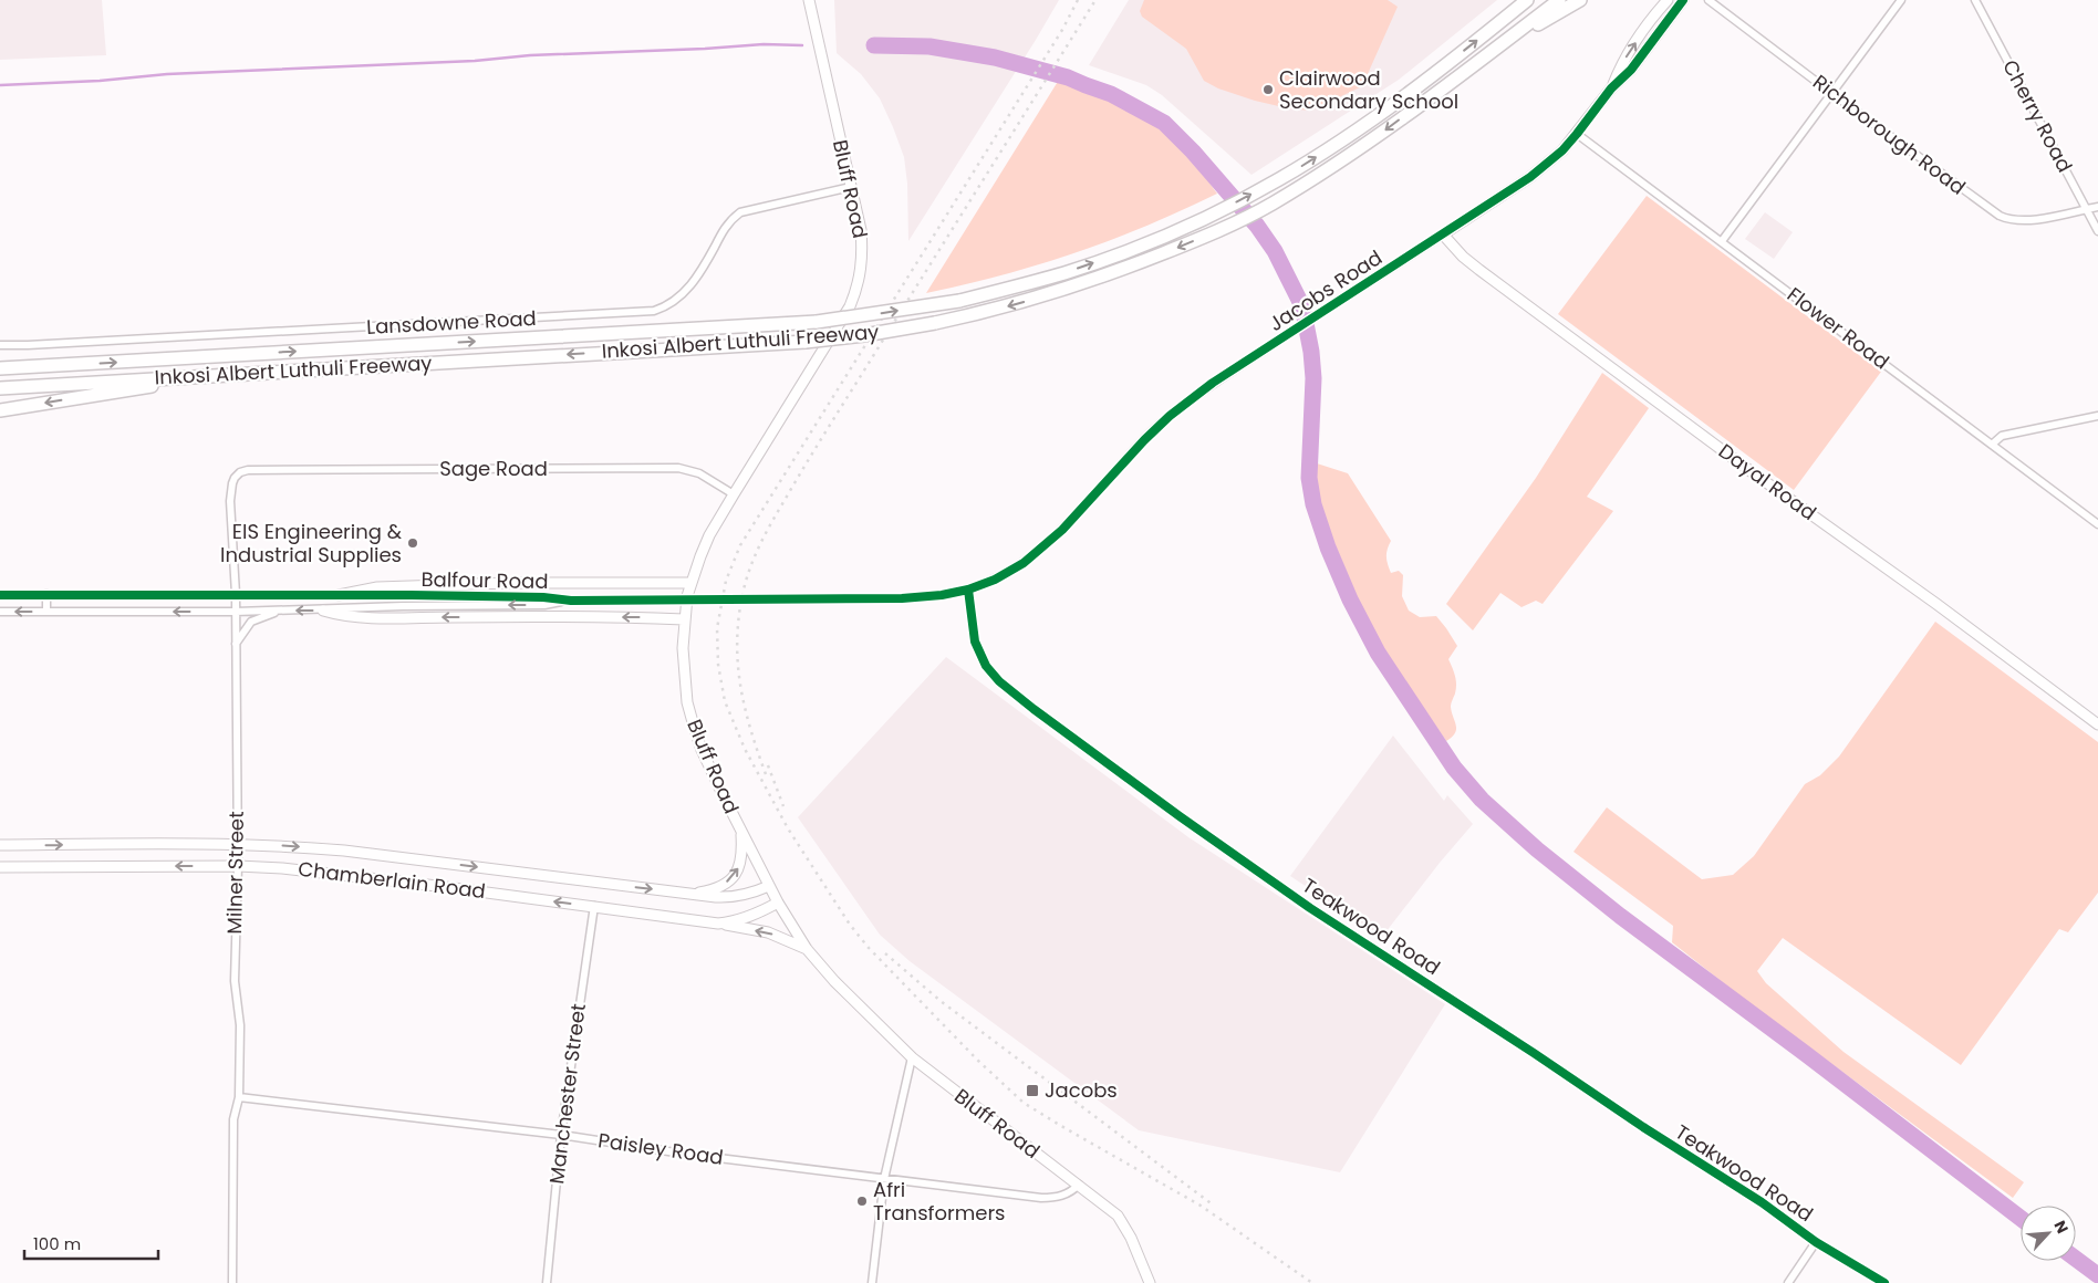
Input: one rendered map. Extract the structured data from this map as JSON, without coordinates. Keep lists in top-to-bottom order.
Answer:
{
  "streets": {
    "highway": ["Inkosi Albert Luthuli Freeway"],
    "street": [
      "Cherry Road",
      "Richborough Road",
      "Bluff Road",
      "Jacobs Road",
      "Lansdowne Road",
      "Flower Road",
      "Sage Road",
      "Dayal Road",
      "Balfour Road",
      "Milner Street",
      "Chamberlain Road",
      "Teakwood Road",
      "Manchester Street",
      "Paisley Road"
    ]
  },
  "crossings": [
    ["Cherry Road", "Richborough Road"],
    ["Bluff Road", "Lansdowne Road"],
    ["Bluff Road", "Sage Road"],
    ["Bluff Road", "Chamberlain Road"],
    ["Bluff Road", "Paisley Road"],
    ["Jacobs Road", "Flower Road"],
    ["Jacobs Road", "Dayal Road"],
    ["Jacobs Road", "Balfour Road"],
    ["Jacobs Road", "Teakwood Road"],
    ["Sage Road", "Milner Street"],
    ["Balfour Road", "Milner Street"],
    ["Balfour Road", "Teakwood Road"],
    ["Milner Street", "Chamberlain Road"],
    ["Milner Street", "Paisley Road"],
    ["Chamberlain Road", "Manchester Street"],
    ["Manchester Street", "Paisley Road"]
  ],
  "places": {
    "other": ["Clairwood Secondary School", "EIS Engineering & Industrial Supplies", "Afri Transformers"],
    "transit": ["Jacobs"]
  },
  "scale_bar": "100 m",
  "north": "top right"
}
